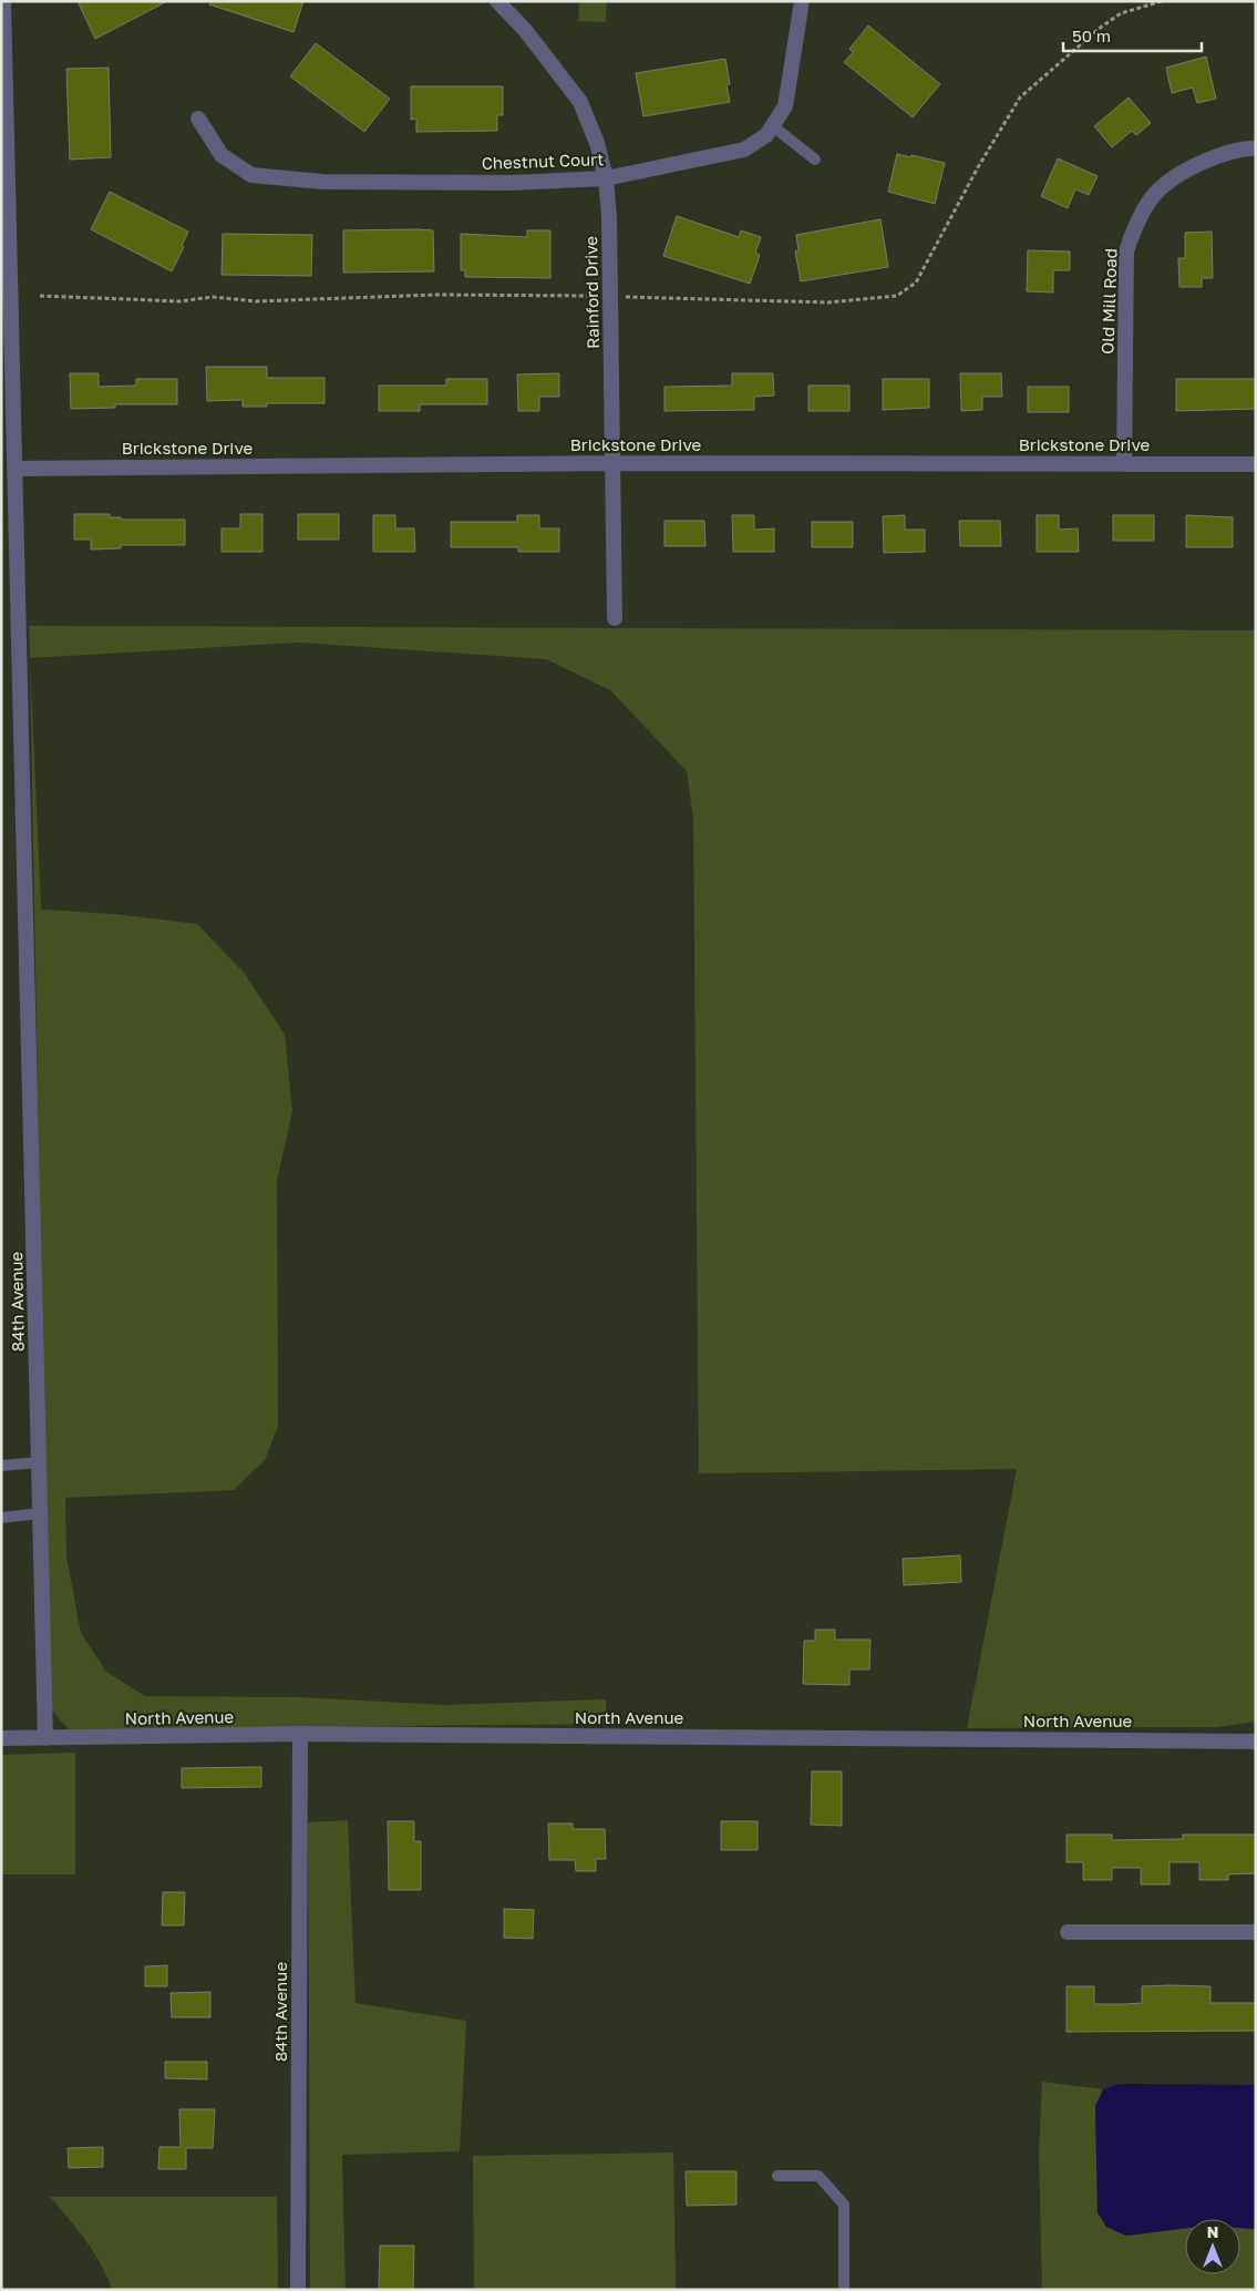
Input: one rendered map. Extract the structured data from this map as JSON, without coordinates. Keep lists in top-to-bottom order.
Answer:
{
  "streets": {
    "street": [
      "Chestnut Court",
      "Rainford Drive",
      "Old Mill Road",
      "Brickstone Drive",
      "84th Avenue",
      "North Avenue"
    ]
  },
  "crossings": [
    ["Chestnut Court", "Rainford Drive"],
    ["Rainford Drive", "Brickstone Drive"],
    ["Old Mill Road", "Brickstone Drive"],
    ["Brickstone Drive", "84th Avenue"],
    ["84th Avenue", "North Avenue"]
  ],
  "scale_bar": "50 m",
  "north": "top"
}
